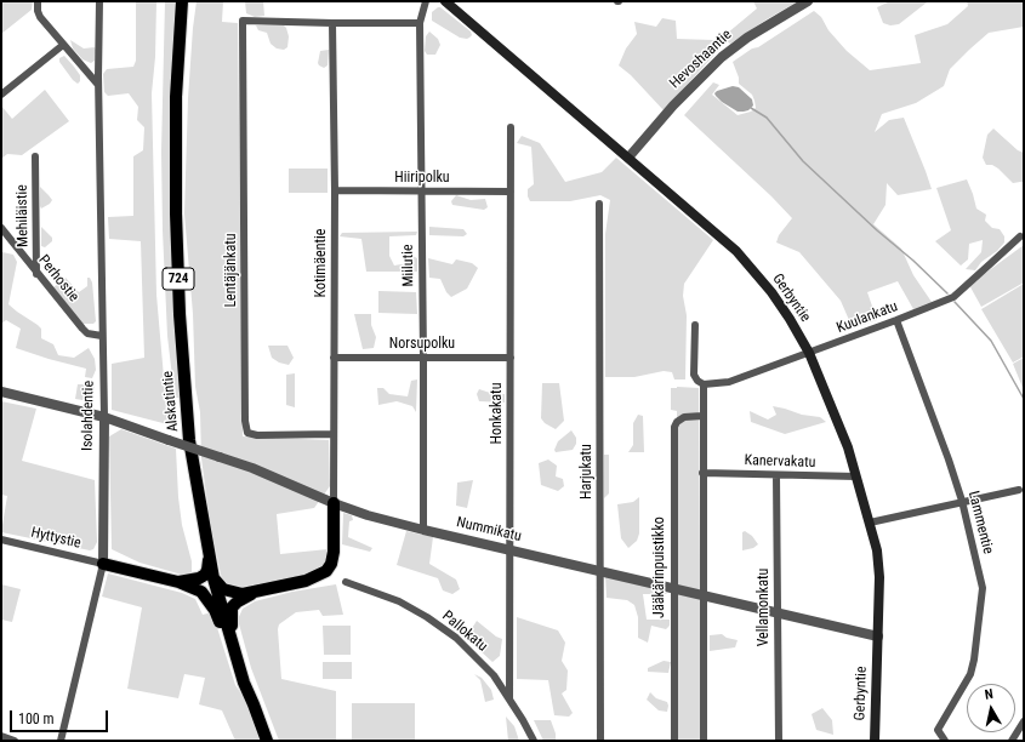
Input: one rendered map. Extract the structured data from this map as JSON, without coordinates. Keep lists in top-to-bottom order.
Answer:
{
  "streets": {
    "main road": ["724", "Gerbyntie", "Alskatintie"],
    "street": [
      "Hevoshaantie",
      "Hiiripolku",
      "Mehiläistie",
      "Kotimäentie",
      "Miilutie",
      "Lentäjänkatu",
      "Perhostie",
      "Kuulankatu",
      "Norsupolku",
      "Honkakatu",
      "Isolahdentie",
      "Kanervakatu",
      "Harjukatu",
      "Lammentie",
      "Nummikatu",
      "Hyttystie",
      "Jääkärinpuistikko",
      "Vellamonkatu",
      "Pallokatu"
    ]
  },
  "crossings": [
    ["Hevoshaantie", "Gerbyntie"],
    ["Hiiripolku", "Kotimäentie"],
    ["Hiiripolku", "Miilutie"],
    ["Hiiripolku", "Honkakatu"],
    ["Mehiläistie", "Perhostie"],
    ["Kotimäentie", "Lentäjänkatu"],
    ["Kotimäentie", "Norsupolku"],
    ["Kotimäentie", "Nummikatu"],
    ["Miilutie", "Norsupolku"],
    ["Miilutie", "Nummikatu"],
    ["Perhostie", "Isolahdentie"],
    ["Gerbyntie", "Kuulankatu"],
    ["Gerbyntie", "Kanervakatu"],
    ["Gerbyntie", "Nummikatu"],
    ["Kuulankatu", "Lammentie"],
    ["Norsupolku", "Honkakatu"],
    ["Honkakatu", "Nummikatu"],
    ["Honkakatu", "Pallokatu"],
    ["Isolahdentie", "Nummikatu"],
    ["Isolahdentie", "Hyttystie"],
    ["Kanervakatu", "Vellamonkatu"],
    ["Harjukatu", "Nummikatu"],
    ["Nummikatu", "Jääkärinpuistikko"],
    ["Nummikatu", "Vellamonkatu"]
  ],
  "scale_bar": "100 m",
  "north": "top"
}
